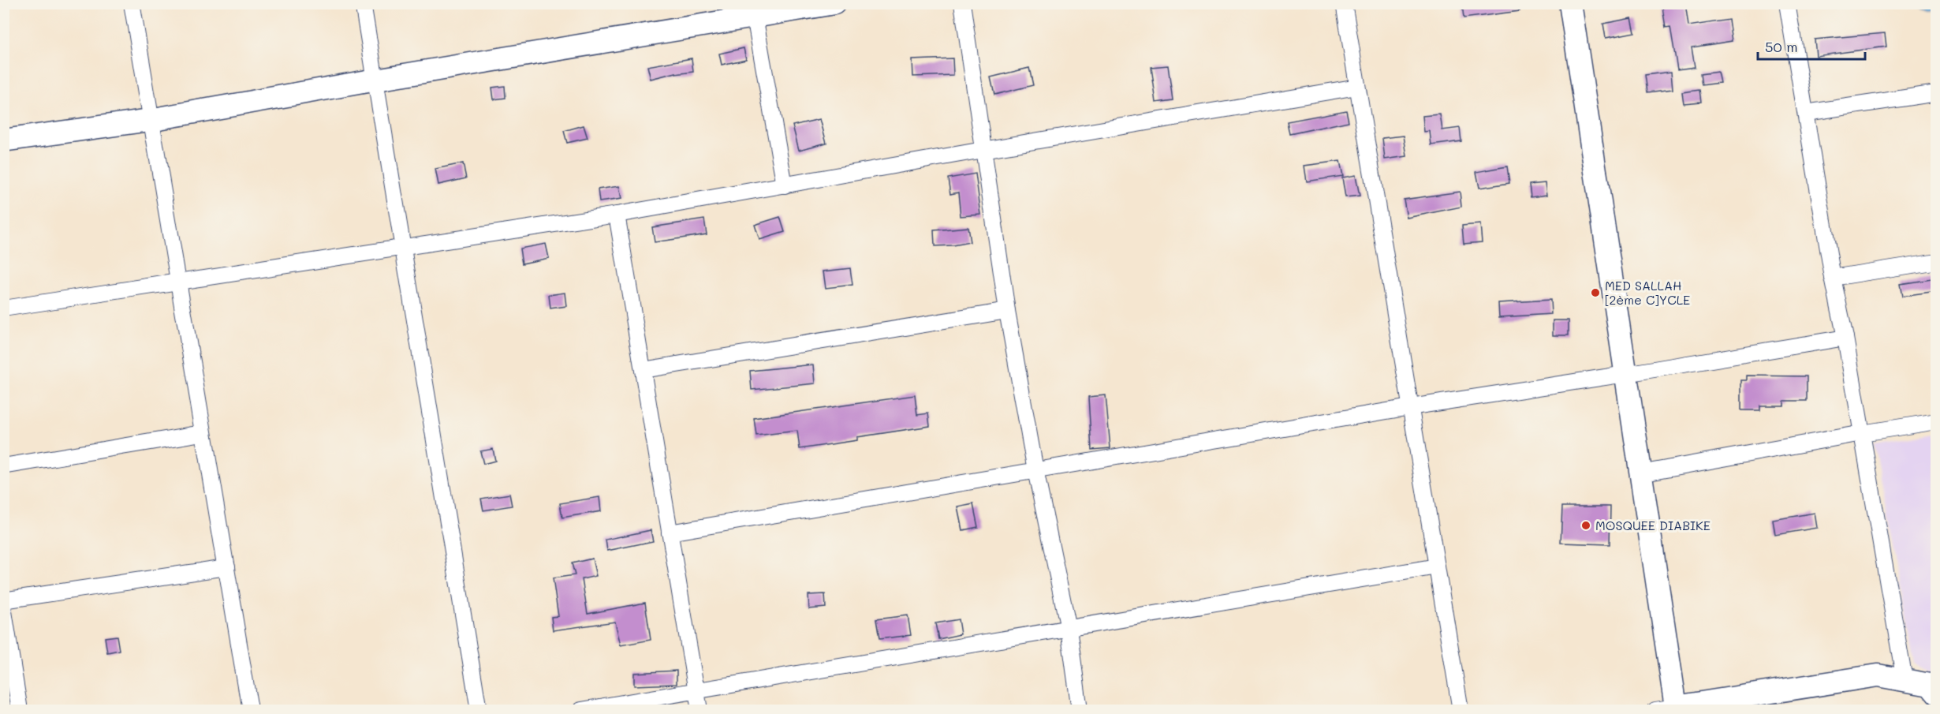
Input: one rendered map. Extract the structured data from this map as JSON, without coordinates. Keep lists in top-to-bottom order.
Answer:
{
  "places": ["MED SALLAH [2ème C]YCLE", "MOSQUEE DIABIKE"],
  "scale_bar": "50 m"
}
